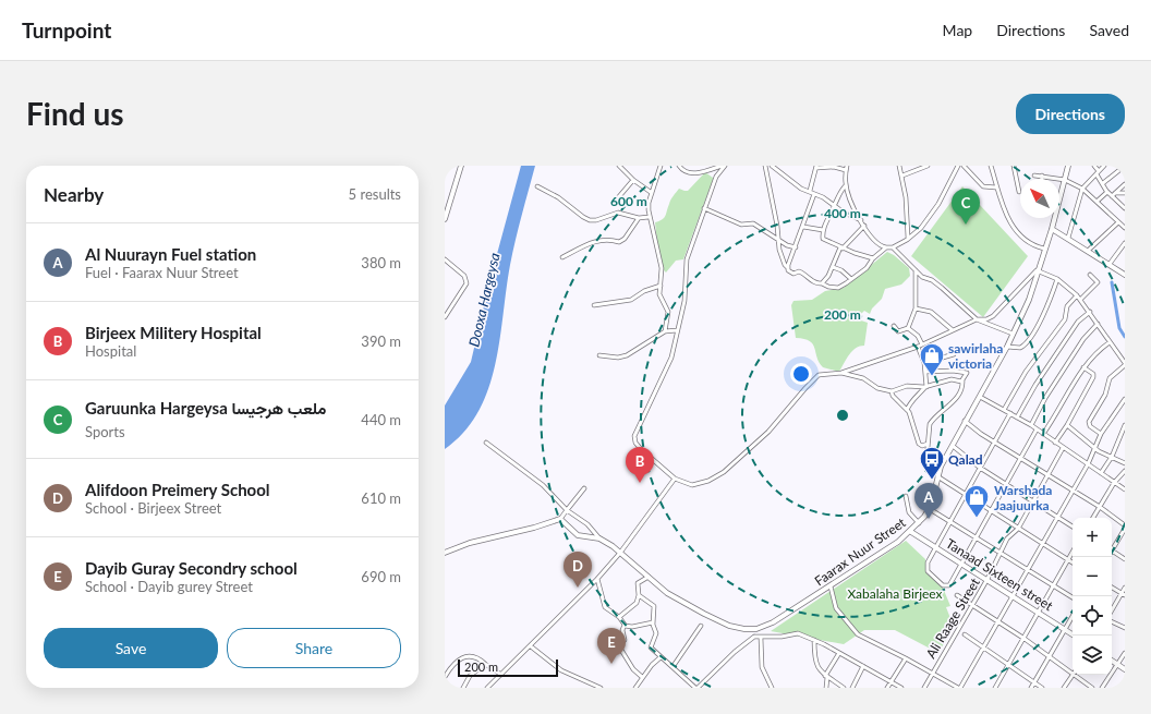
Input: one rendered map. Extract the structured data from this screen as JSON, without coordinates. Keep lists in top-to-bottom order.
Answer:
{
  "streets": {
    "main road": ["Faarax Nuur Street", "Tanaad Sixteen street"],
    "street": ["Ali Raage Street"]
  },
  "crossings": [
    ["Faarax Nuur Street", "Tanaad Sixteen street"],
    ["Tanaad Sixteen street", "Ali Raage Street"]
  ],
  "water": ["Dooxa Hargeysa"],
  "parks": ["Xabalaha Birjeex"],
  "places": {
    "shop": ["sawirlaha victoria", "Warshada Jaajuurka"],
    "bus stop": ["Qalad"]
  },
  "scale_bar": "200 m",
  "north": "top left",
  "page": {
    "header": "Turnpoint",
    "nav": ["Map", "Directions", "Saved"],
    "buttons": [
      "Directions",
      ["Save", "Share"]
    ],
    "title": "Find us",
    "heading": ["Nearby", "5 results"],
    "pins": [
      "C",
      "B",
      "A",
      "D",
      "E"
    ],
    "list": [
      {
        "mark": "A",
        "name": "Al Nuurayn Fuel station",
        "note": "Fuel · Faarax Nuur Street",
        "value": "380 m"
      },
      {
        "mark": "B",
        "name": "Birjeex Militery Hospital",
        "note": "Hospital",
        "value": "390 m"
      },
      {
        "mark": "C",
        "name": "Garuunka Hargeysa ملعب هرجيسا",
        "note": "Sports",
        "value": "440 m"
      },
      {
        "mark": "D",
        "name": "Alifdoon Preimery School",
        "note": "School · Birjeex Street",
        "value": "610 m"
      },
      {
        "mark": "E",
        "name": "Dayib Guray Secondry school",
        "note": "School · Dayib gurey Street",
        "value": "690 m"
      }
    ],
    "map_buttons": ["+", "−"],
    "scale": "200 m"
  },
  "rings": ["600 m", "400 m", "200 m"]
}
